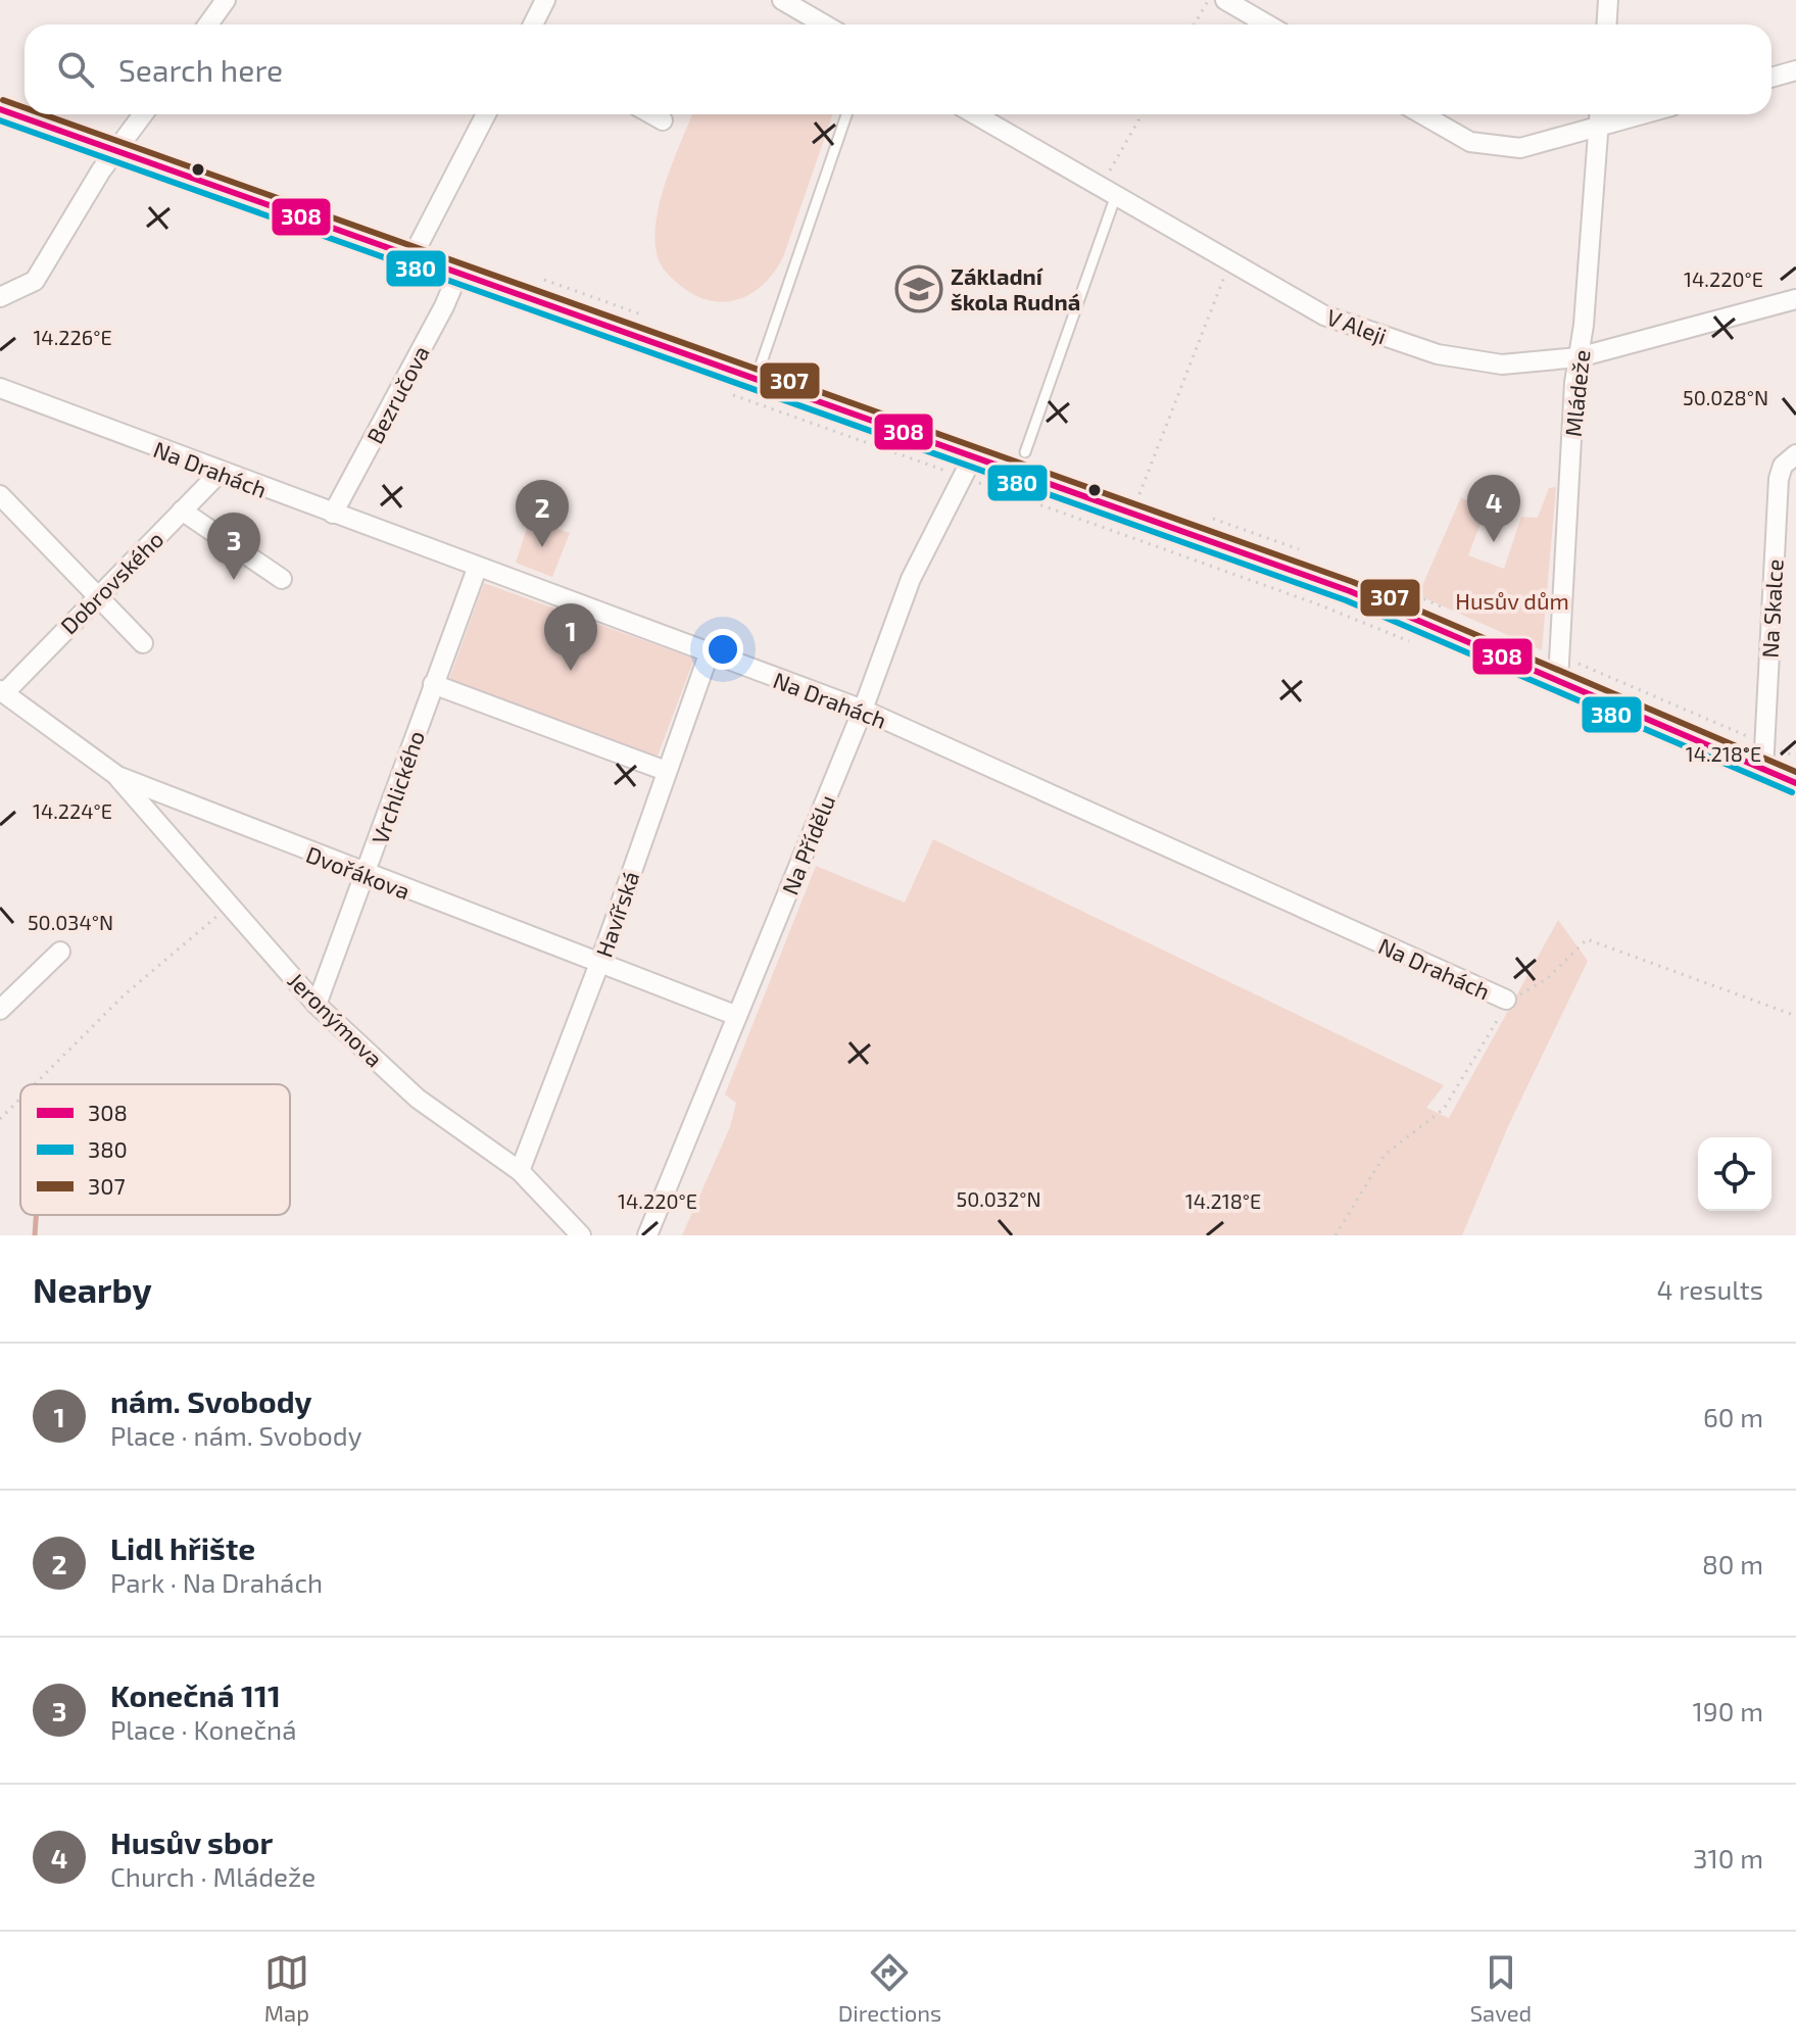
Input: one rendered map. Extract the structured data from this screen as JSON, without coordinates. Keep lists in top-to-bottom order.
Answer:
{
  "streets": {
    "street": [
      "V Aleji",
      "Mládeže",
      "Bezručova",
      "Na Drahách",
      "Dobrovského",
      "Na Skalce",
      "Vrchlického",
      "Na Přídělu",
      "Dvořákova",
      "Havířská",
      "Jeronýmova"
    ]
  },
  "crossings": [
    ["V Aleji", "Mládeže"],
    ["Bezručova", "Na Drahách"],
    ["Na Drahách", "Dobrovského"],
    ["Na Drahách", "Vrchlického"],
    ["Na Drahách", "Na Přídělu"],
    ["Na Drahách", "Havířská"],
    ["Dobrovského", "Dvořákova"],
    ["Vrchlického", "Dvořákova"],
    ["Vrchlického", "Jeronýmova"],
    ["Na Přídělu", "Dvořákova"],
    ["Dvořákova", "Havířská"],
    ["Dvořákova", "Jeronýmova"],
    ["Havířská", "Jeronýmova"]
  ],
  "parks": ["Husův dům"],
  "places": {
    "school or university": ["Základní škola Rudná"]
  },
  "lines": ["transit line 307", "transit line 308", "transit line 380"],
  "legend": ["308", "380", "307"],
  "page": {
    "search": "Search here",
    "pins": [
      "4",
      "2",
      "3",
      "1"
    ],
    "heading": ["Nearby", "4 results"],
    "list": [
      {
        "mark": "1",
        "name": "nám. Svobody",
        "note": "Place · nám. Svobody",
        "value": "60 m"
      },
      {
        "mark": "2",
        "name": "Lidl hřište",
        "note": "Park · Na Drahách",
        "value": "80 m"
      },
      {
        "mark": "3",
        "name": "Konečná 111",
        "note": "Place · Konečná",
        "value": "190 m"
      },
      {
        "mark": "4",
        "name": "Husův sbor",
        "note": "Church · Mládeže",
        "value": "310 m"
      }
    ],
    "nav": ["Map", "Directions", "Saved"]
  },
  "coordinates": [
    "14.220°E",
    "14.226°E",
    "50.028°N",
    "14.218°E",
    "14.224°E",
    "50.034°N",
    "50.032°N"
  ]
}
